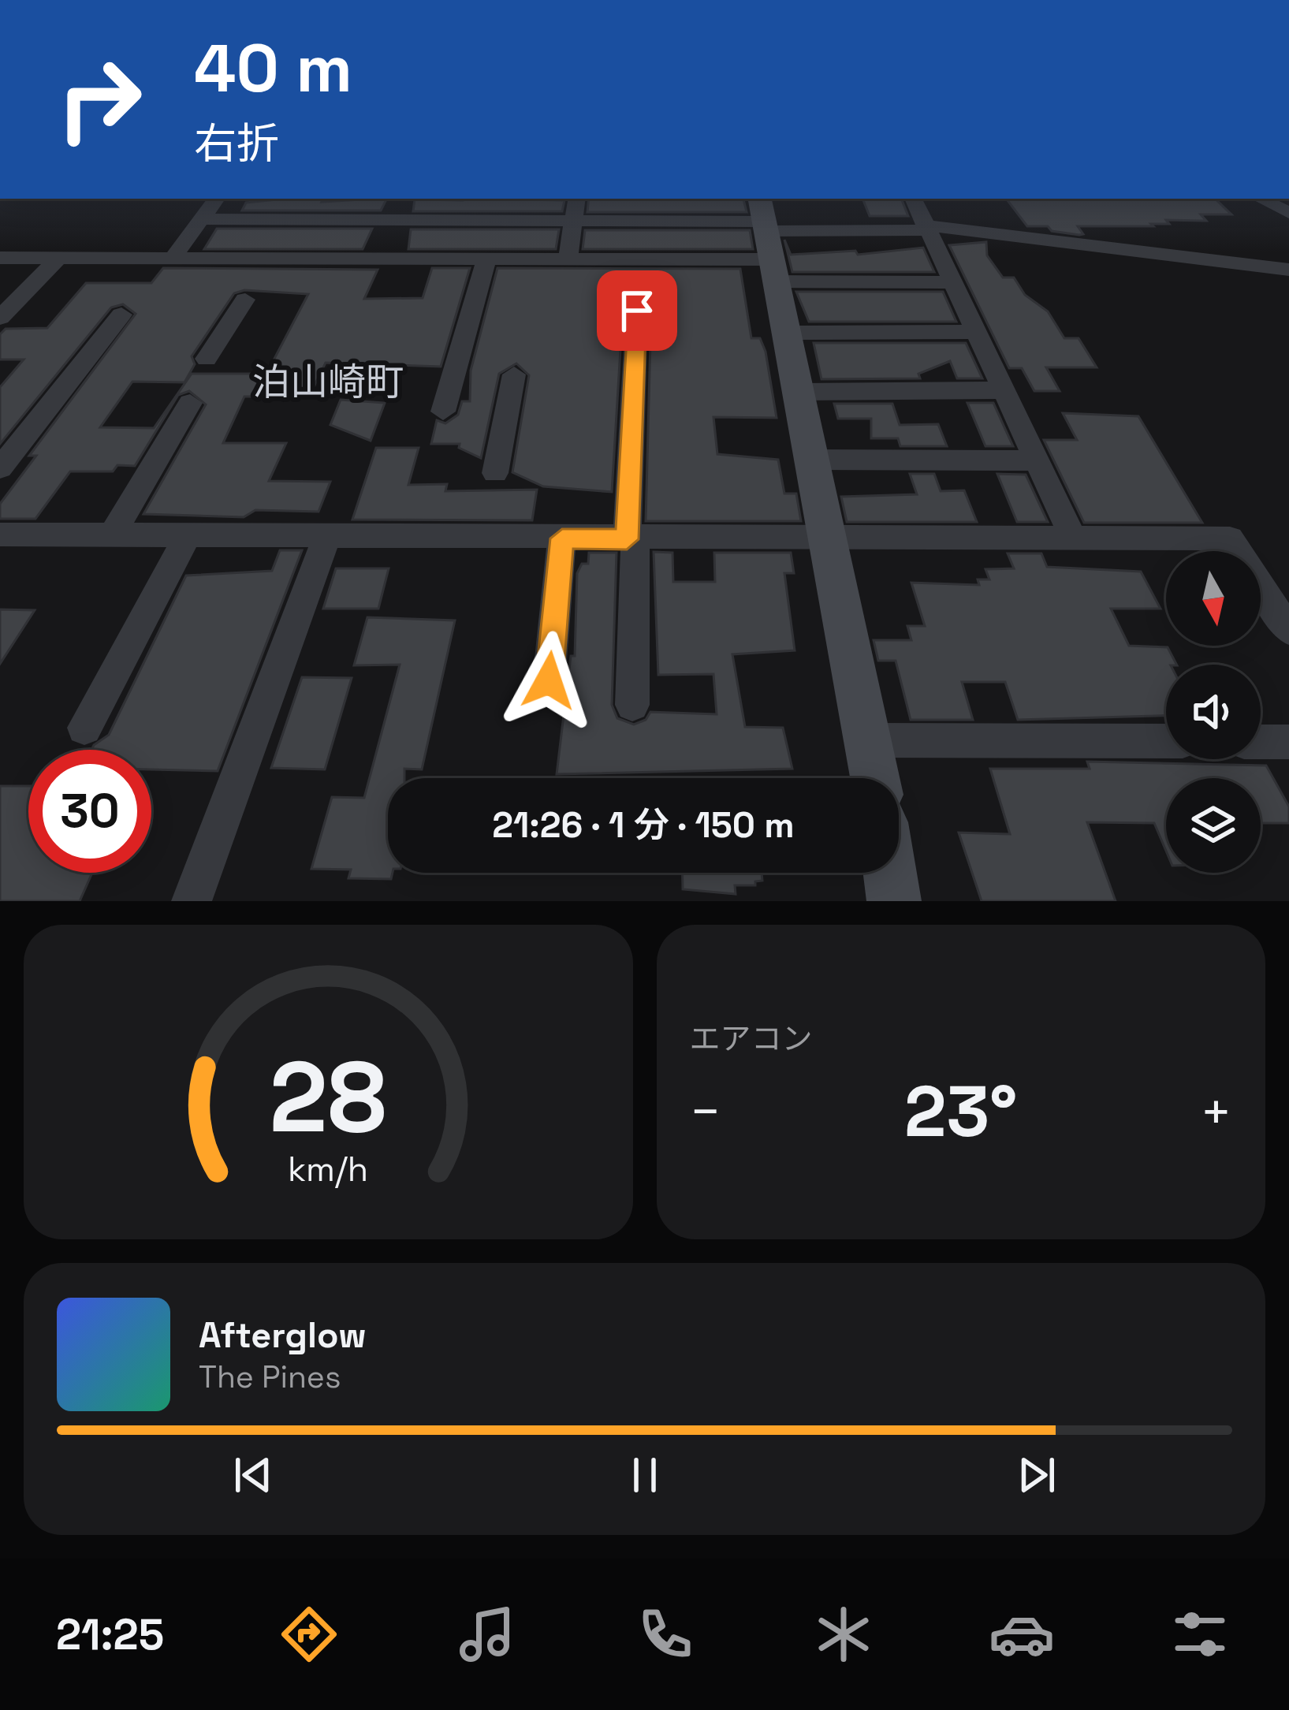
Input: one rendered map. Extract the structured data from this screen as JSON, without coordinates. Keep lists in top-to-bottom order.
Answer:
{
  "districts": ["泊山崎町"],
  "north": "bottom",
  "page": {
    "turn": ["40 m", "右折"],
    "limit": "30",
    "trip": "21:26 · 1 分 · 150 m",
    "tile": "エアコン",
    "heat": ["−", "23°", "+"],
    "song": ["Afterglow", "The Pines"],
    "tabs": "21:25",
    "gauge": ["28", "km/h"]
  }
}
